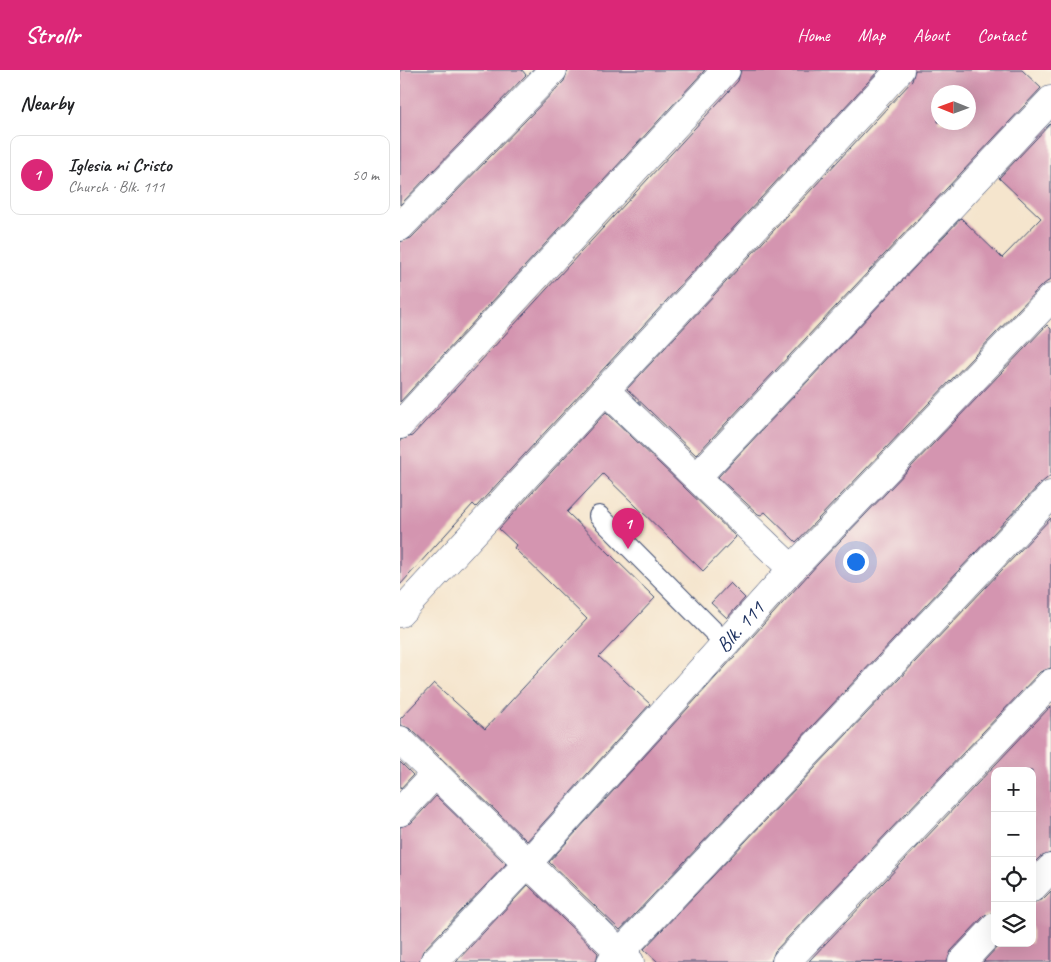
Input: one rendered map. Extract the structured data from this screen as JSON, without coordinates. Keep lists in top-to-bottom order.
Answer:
{
  "streets": {
    "street": ["Blk. 111"]
  },
  "north": "left",
  "page": {
    "header": "Strollr",
    "nav": [
      "Home",
      "Map",
      "About",
      "Contact"
    ],
    "heading": "Nearby",
    "list": [
      {
        "mark": "1",
        "name": "Iglesia ni Cristo",
        "note": "Church · Blk. 111",
        "value": "50 m"
      }
    ],
    "pins": "1",
    "map_buttons": ["+", "−"]
  }
}
